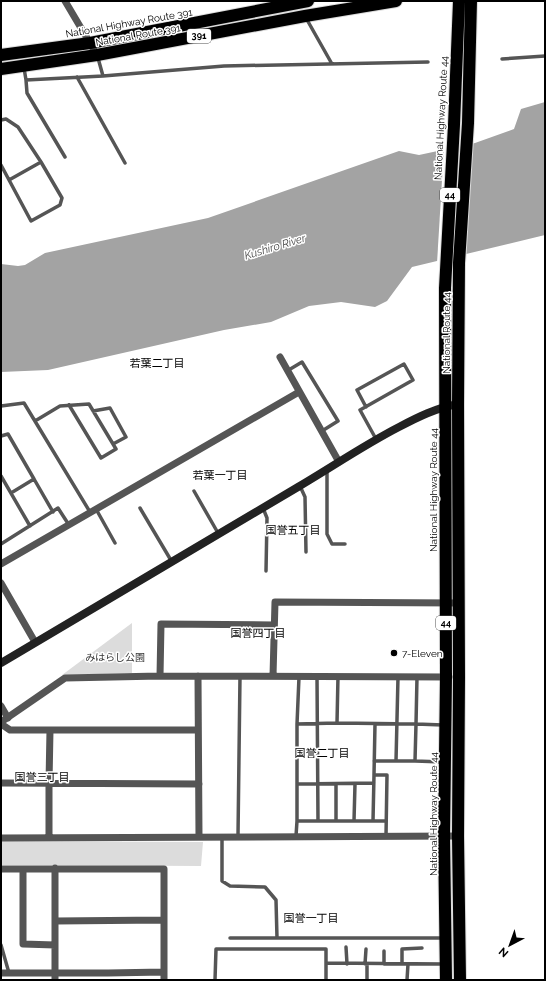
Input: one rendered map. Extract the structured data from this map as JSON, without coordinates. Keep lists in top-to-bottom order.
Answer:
{
  "streets": {
    "highway": [
      "National Highway Route 391",
      "National Route 391",
      "391",
      "National Highway Route 44",
      "44",
      "National Route 44"
    ]
  },
  "crossings": [
    ["44", "National Route 44"]
  ],
  "districts": [
    "若葉二丁目",
    "若葉一丁目",
    "国誉五丁目",
    "国誉四丁目",
    "国誉二丁目",
    "国誉三丁目",
    "国誉一丁目"
  ],
  "water": ["Kushiro River"],
  "parks": ["みはらし公園"],
  "places": ["7-Eleven"],
  "north": "bottom left"
}
